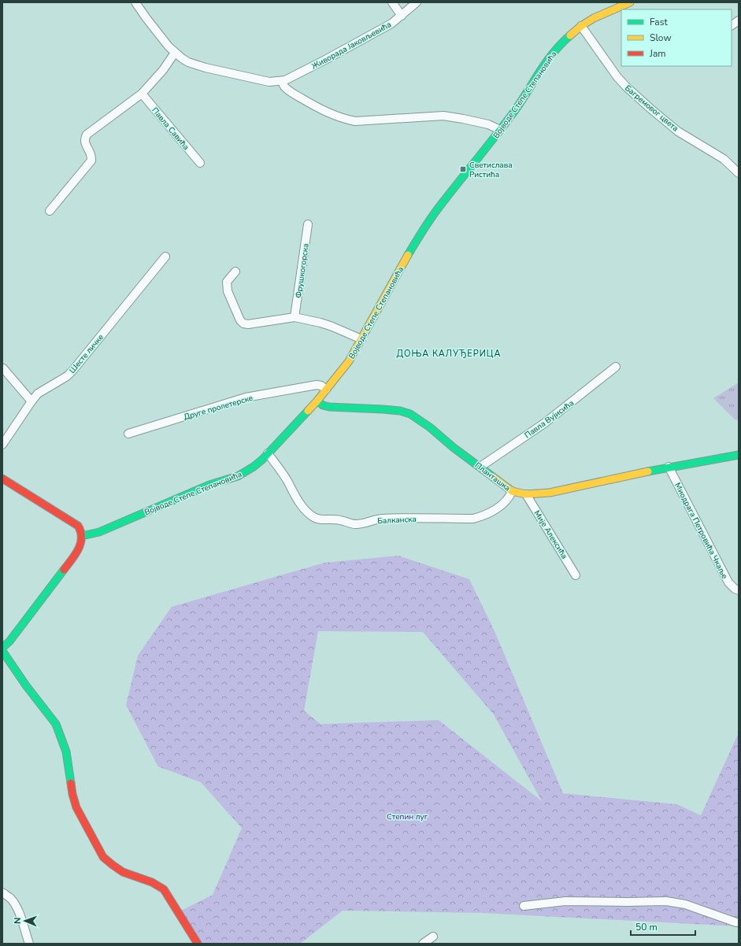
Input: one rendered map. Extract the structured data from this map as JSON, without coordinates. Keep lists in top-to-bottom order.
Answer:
{
  "streets": {
    "street": [
      "Живорада Јаковљевића",
      "Војводе Степе Степановића",
      "Багремовог цвета",
      "Павла Савића",
      "Фрушкогорска",
      "Шесте личке",
      "Друге пролетерске",
      "Павла Вујисића",
      "Планташка",
      "Балканска",
      "Миодрага Петровића Чкаље",
      "Мије Алексића"
    ]
  },
  "crossings": [
    ["Војводе Степе Степановића", "Багремовог цвета"],
    ["Војводе Степе Степановића", "Друге пролетерске"],
    ["Војводе Степе Степановића", "Планташка"],
    ["Војводе Степе Степановића", "Балканска"],
    ["Павла Вујисића", "Планташка"],
    ["Планташка", "Балканска"],
    ["Планташка", "Миодрага Петровића Чкаље"],
    ["Планташка", "Мије Алексића"]
  ],
  "districts": ["ДОЊА КАЛУЂЕРИЦА"],
  "parks": ["Степин луг"],
  "places": {
    "transit": ["Светислава Ристића"]
  },
  "legend": ["Fast", "Slow", "Jam"],
  "scale_bar": "50 m",
  "north": "left"
}
